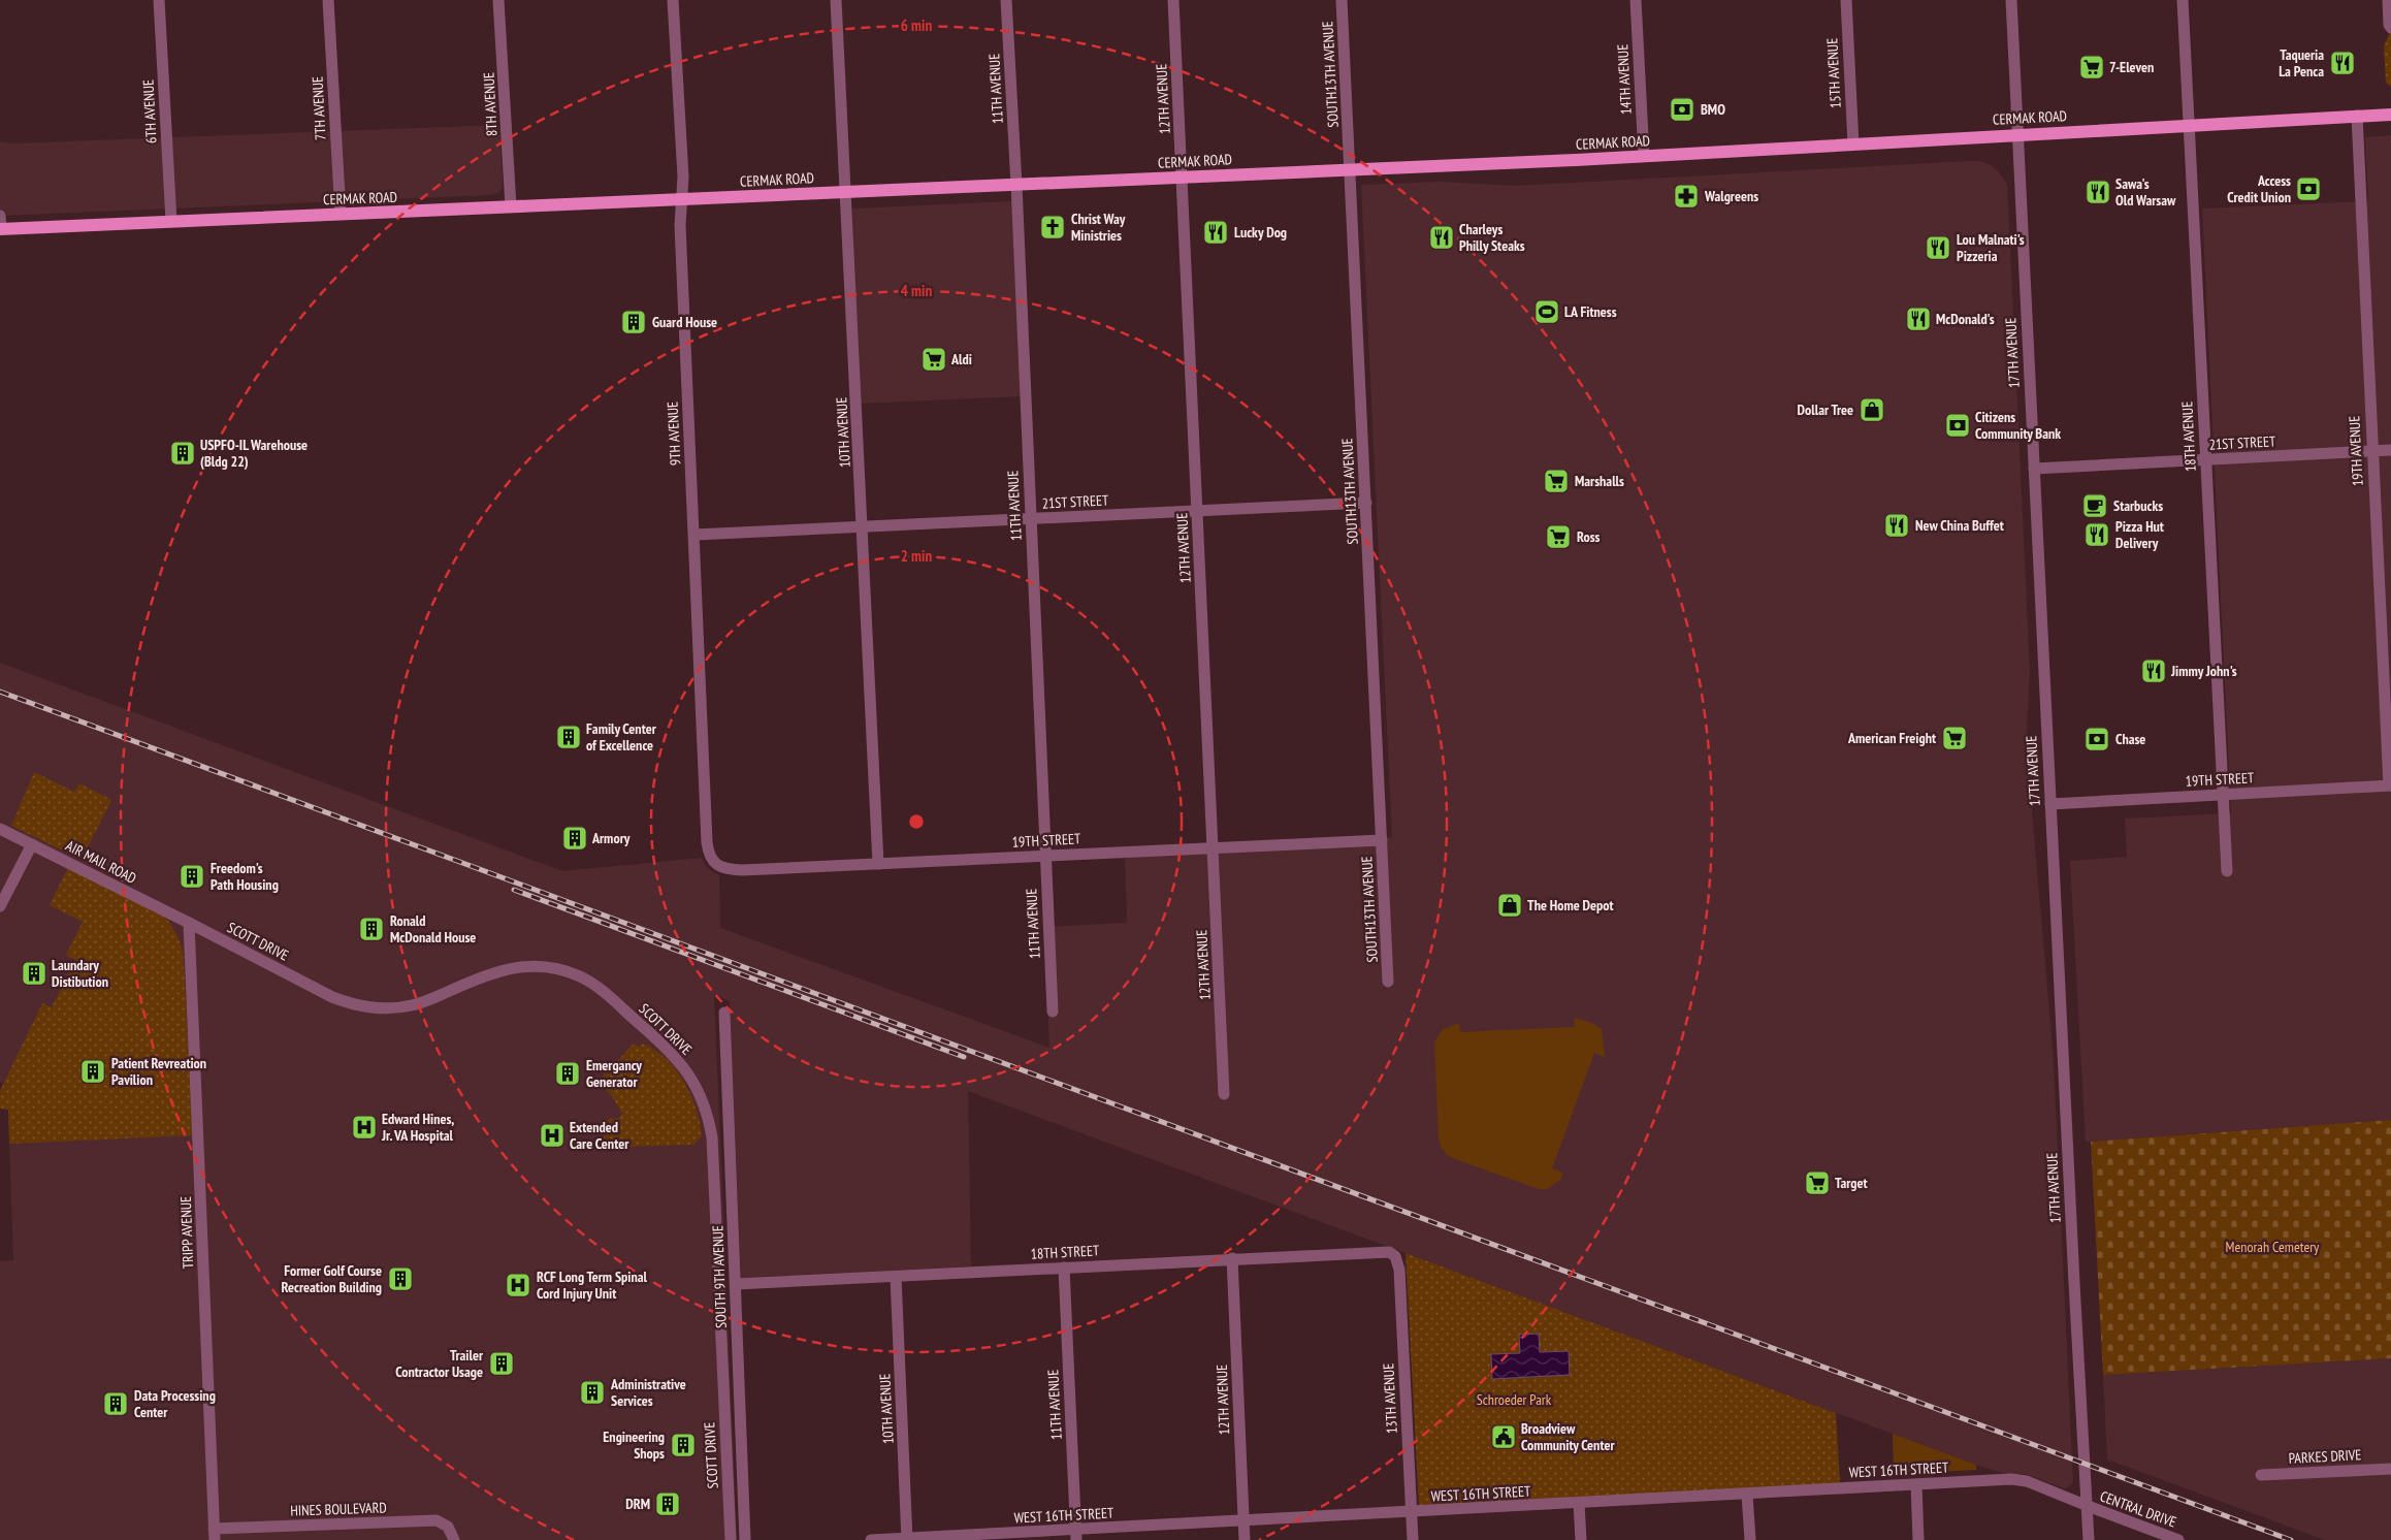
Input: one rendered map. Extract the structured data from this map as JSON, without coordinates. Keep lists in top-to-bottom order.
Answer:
{
  "streets": {
    "main road": ["CERMAK ROAD"],
    "street": [
      "15TH AVENUE",
      "SOUTH13TH AVENUE",
      "14TH AVENUE",
      "11TH AVENUE",
      "12TH AVENUE",
      "8TH AVENUE",
      "7TH AVENUE",
      "6TH AVENUE",
      "17TH AVENUE",
      "10TH AVENUE",
      "9TH AVENUE",
      "18TH AVENUE",
      "21ST STREET",
      "19TH AVENUE",
      "19TH STREET",
      "AIR MAIL ROAD",
      "SCOTT DRIVE",
      "TRIPP AVENUE",
      "18TH STREET",
      "SOUTH 9TH AVENUE",
      "13TH AVENUE",
      "PARKES DRIVE",
      "WEST 16TH STREET",
      "HINES BOULEVARD",
      "CENTRAL DRIVE"
    ]
  },
  "crossings": [
    ["15TH AVENUE", "CERMAK ROAD"],
    ["SOUTH13TH AVENUE", "CERMAK ROAD"],
    ["SOUTH13TH AVENUE", "21ST STREET"],
    ["SOUTH13TH AVENUE", "19TH STREET"],
    ["14TH AVENUE", "CERMAK ROAD"],
    ["11TH AVENUE", "CERMAK ROAD"],
    ["11TH AVENUE", "21ST STREET"],
    ["11TH AVENUE", "19TH STREET"],
    ["11TH AVENUE", "18TH STREET"],
    ["11TH AVENUE", "WEST 16TH STREET"],
    ["12TH AVENUE", "CERMAK ROAD"],
    ["12TH AVENUE", "21ST STREET"],
    ["12TH AVENUE", "19TH STREET"],
    ["12TH AVENUE", "18TH STREET"],
    ["12TH AVENUE", "WEST 16TH STREET"],
    ["8TH AVENUE", "CERMAK ROAD"],
    ["7TH AVENUE", "CERMAK ROAD"],
    ["6TH AVENUE", "CERMAK ROAD"],
    ["CERMAK ROAD", "17TH AVENUE"],
    ["CERMAK ROAD", "10TH AVENUE"],
    ["CERMAK ROAD", "9TH AVENUE"],
    ["CERMAK ROAD", "18TH AVENUE"],
    ["CERMAK ROAD", "19TH AVENUE"],
    ["17TH AVENUE", "21ST STREET"],
    ["17TH AVENUE", "19TH STREET"],
    ["17TH AVENUE", "WEST 16TH STREET"],
    ["17TH AVENUE", "CENTRAL DRIVE"],
    ["10TH AVENUE", "21ST STREET"],
    ["10TH AVENUE", "19TH STREET"],
    ["10TH AVENUE", "18TH STREET"],
    ["10TH AVENUE", "WEST 16TH STREET"],
    ["9TH AVENUE", "21ST STREET"],
    ["9TH AVENUE", "19TH STREET"],
    ["18TH AVENUE", "21ST STREET"],
    ["18TH AVENUE", "19TH STREET"],
    ["21ST STREET", "19TH AVENUE"],
    ["19TH AVENUE", "19TH STREET"],
    ["AIR MAIL ROAD", "SCOTT DRIVE"],
    ["AIR MAIL ROAD", "TRIPP AVENUE"],
    ["SCOTT DRIVE", "TRIPP AVENUE"],
    ["TRIPP AVENUE", "HINES BOULEVARD"],
    ["18TH STREET", "SOUTH 9TH AVENUE"],
    ["18TH STREET", "13TH AVENUE"],
    ["13TH AVENUE", "WEST 16TH STREET"],
    ["WEST 16TH STREET", "CENTRAL DRIVE"]
  ],
  "parks": ["Menorah Cemetery", "Schroeder Park"],
  "places": {
    "restaurant": [
      "Taqueria La Penca",
      "Sawa's Old Warsaw",
      "Lucky Dog",
      "Charleys Philly Steaks",
      "Lou Malnati's Pizzeria",
      "McDonald's",
      "New China Buffet",
      "Pizza Hut Delivery",
      "Jimmy John's"
    ],
    "supermarket": [
      "7-Eleven",
      "Aldi",
      "Marshalls",
      "Ross",
      "American Freight",
      "Target"
    ],
    "bank": [
      "BMO",
      "Access Credit Union",
      "Citizens Community Bank",
      "Chase"
    ],
    "pharmacy": ["Walgreens"],
    "church": ["Christ Way Ministries"],
    "sports": ["LA Fitness"],
    "building": [
      "Guard House",
      "USPFO-IL Warehouse (Bldg 22)",
      "Family Center of Excellence",
      "Armory",
      "Freedom's Path Housing",
      "Ronald McDonald House",
      "Laundary Distibution",
      "Patient Revreation Pavilion",
      "Emergancy Generator",
      "Former Golf Course Recreation Building",
      "Trailer Contractor Usage",
      "Administrative Services",
      "Data Processing Center",
      "Engineering Shops",
      "DRM"
    ],
    "shop": ["Dollar Tree", "The Home Depot"],
    "cafe": ["Starbucks"],
    "hospital": ["Edward Hines, Jr. VA Hospital", "Extended Care Center", "RCF Long Term Spinal Cord Injury Unit"],
    "public building": ["Broadview Community Center"]
  },
  "rings": ["6 min", "4 min", "2 min"]
}
